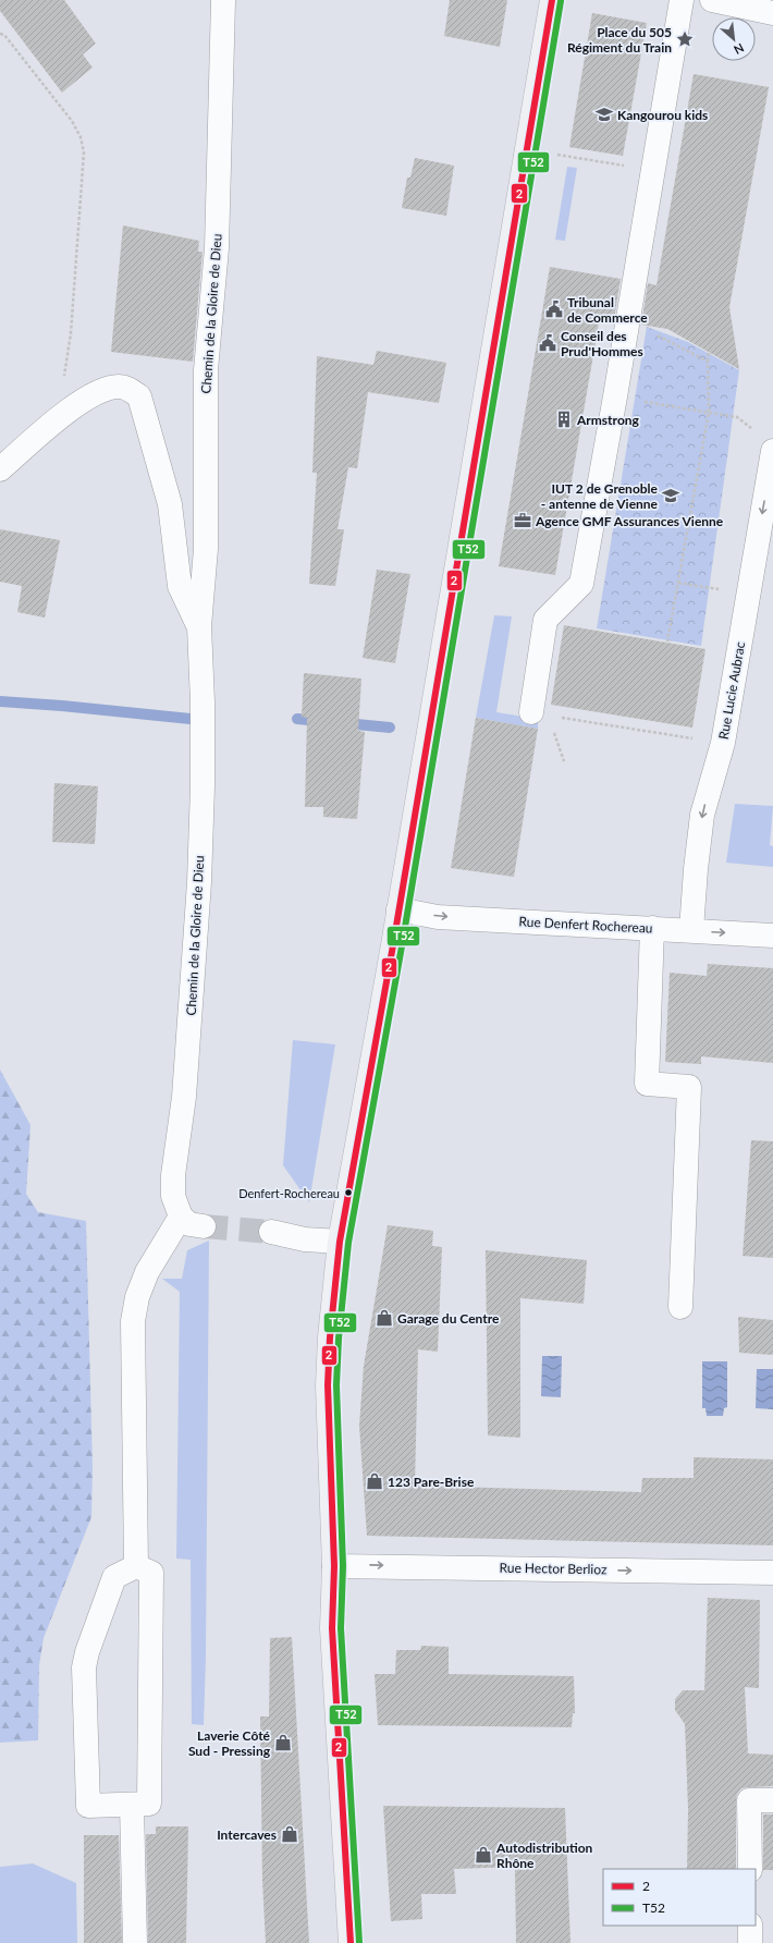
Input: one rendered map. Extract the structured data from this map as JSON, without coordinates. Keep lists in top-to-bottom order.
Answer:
{
  "streets": {
    "street": [
      "Chemin de la Gloire de Dieu",
      "Rue Lucie Aubrac",
      "Rue Denfert Rochereau",
      "Rue Hector Berlioz"
    ]
  },
  "crossings": [
    ["Rue Lucie Aubrac", "Rue Denfert Rochereau"]
  ],
  "one_way": ["Rue Denfert Rochereau", "Rue Hector Berlioz"],
  "places": {
    "place": ["Place du 505 Régiment du Train"],
    "school or university": ["Kangourou kids", "IUT 2 de Grenoble - antenne de Vienne"],
    "public building": ["Tribunal de Commerce", "Conseil des Prud'Hommes"],
    "building": ["Armstrong"],
    "office": ["Agence GMF Assurances Vienne"],
    "other": ["Denfert-Rochereau"],
    "shop": [
      "Garage du Centre",
      "123 Pare-Brise",
      "Laverie Côté Sud - Pressing",
      "Intercaves",
      "Autodistribution Rhône"
    ]
  },
  "lines": ["transit line 2", "transit line T52"],
  "legend": ["2", "T52"],
  "north": "bottom right"
}
